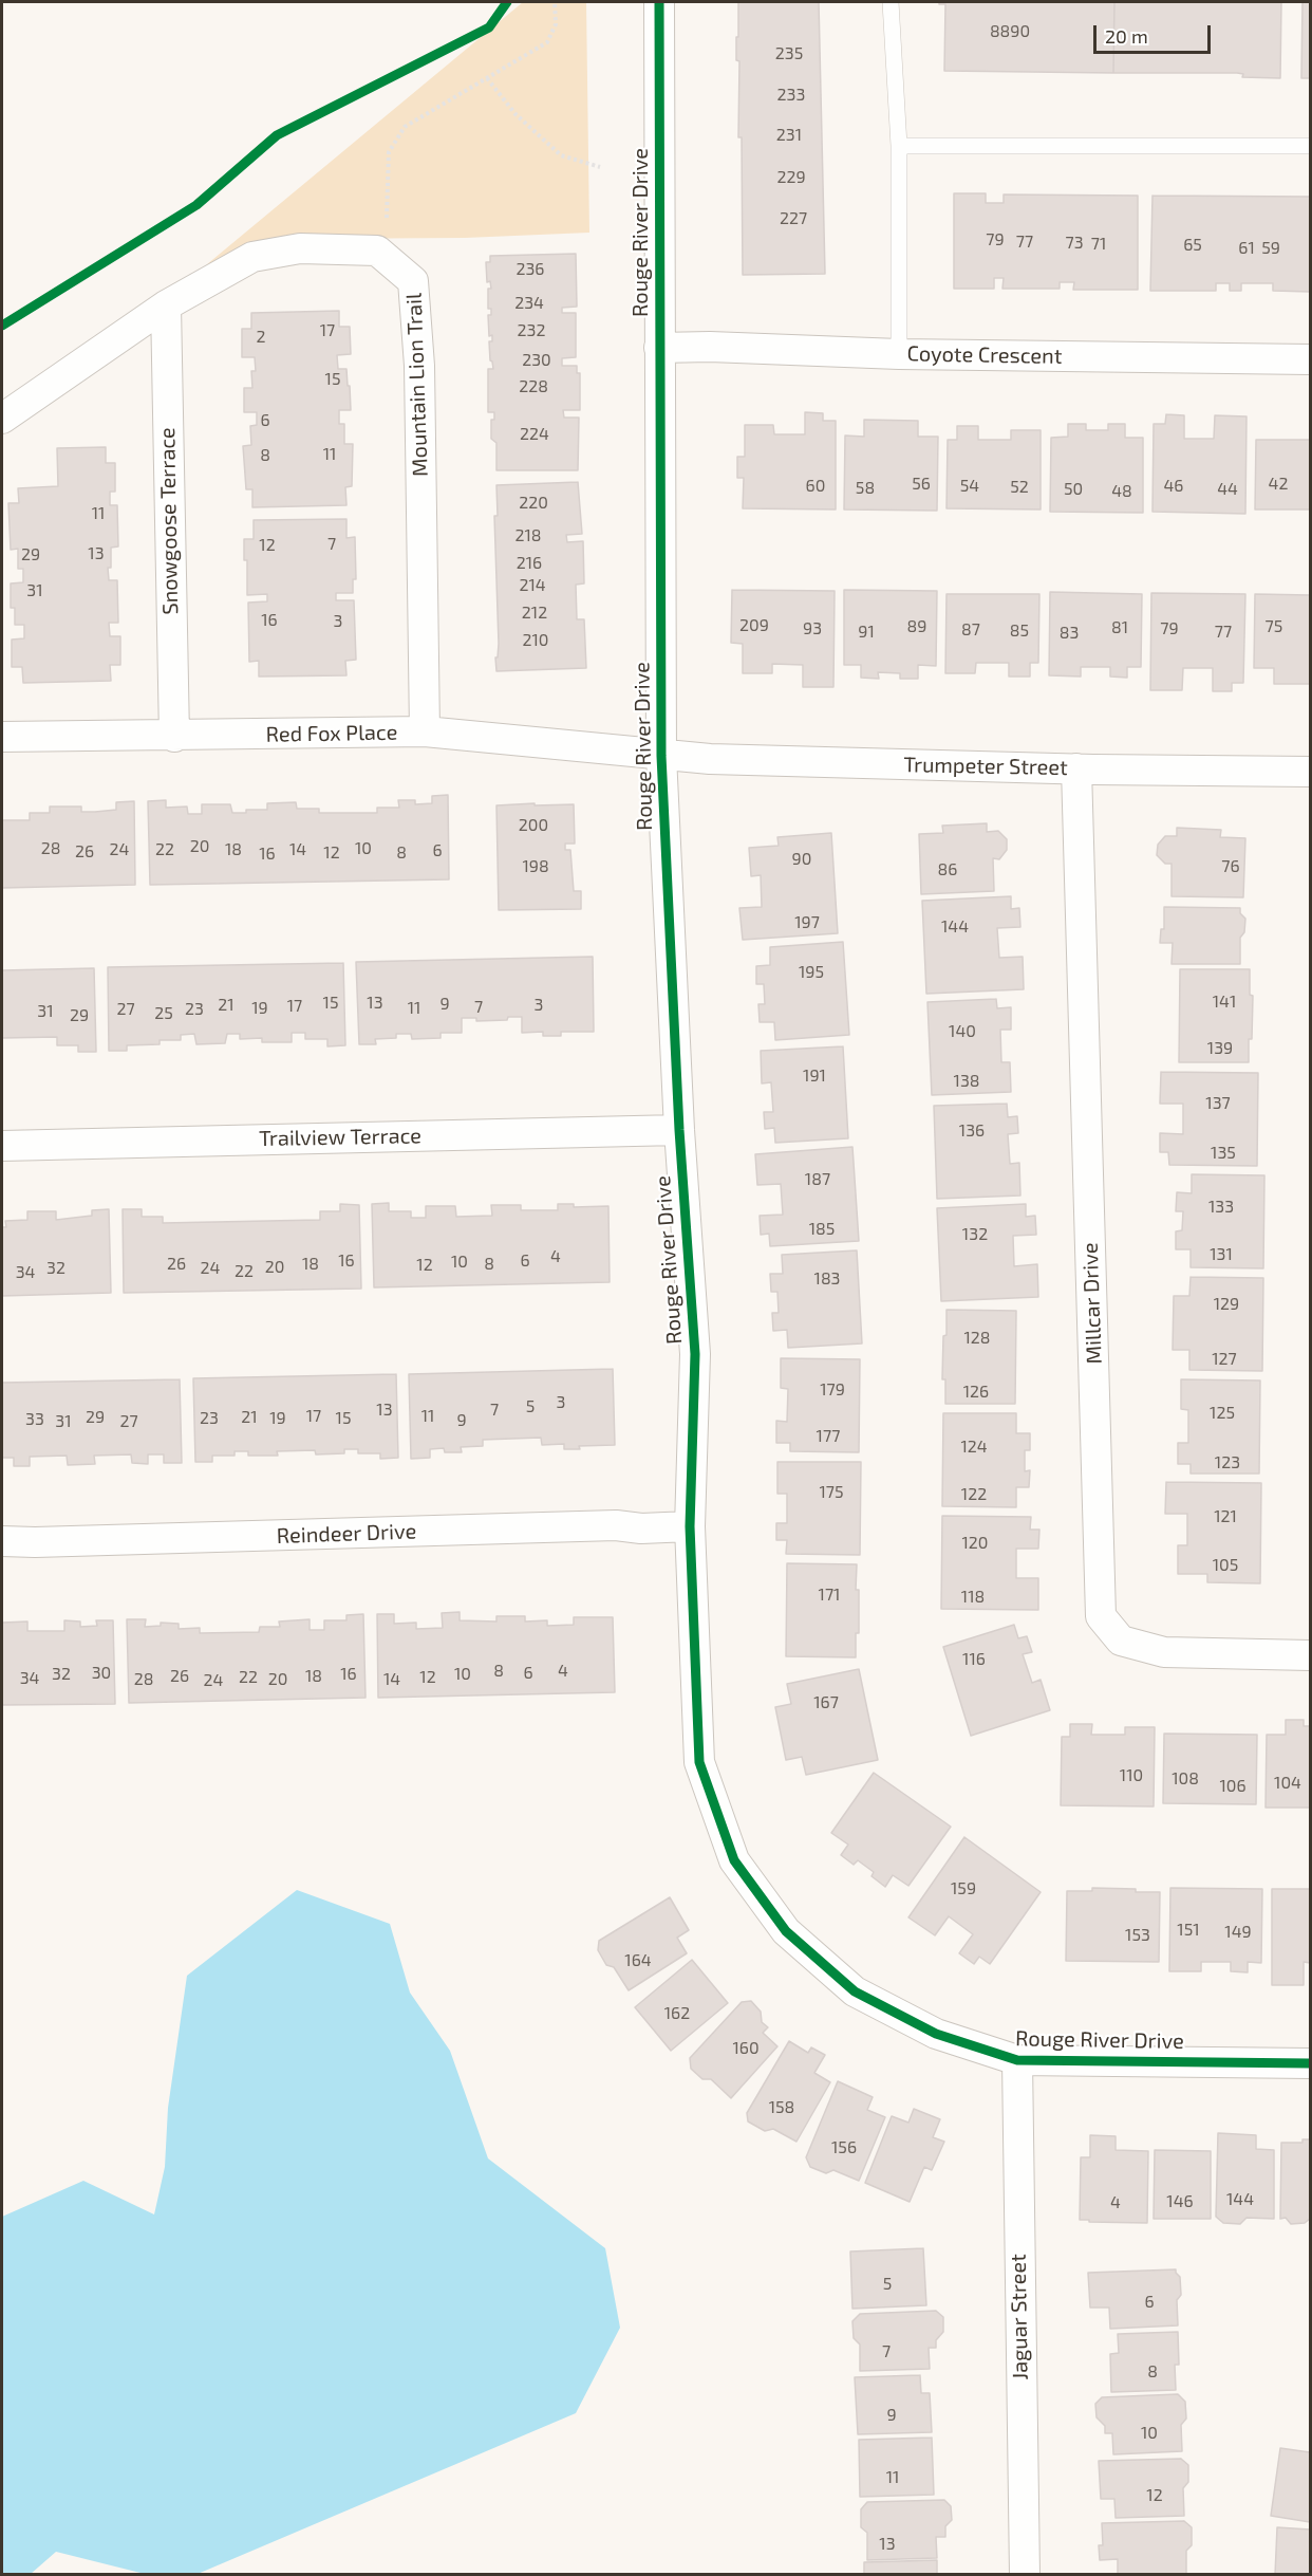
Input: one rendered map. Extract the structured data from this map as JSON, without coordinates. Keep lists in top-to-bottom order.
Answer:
{
  "streets": {
    "street": [
      "Rouge River Drive",
      "Coyote Crescent",
      "Mountain Lion Trail",
      "Snowgoose Terrace",
      "Red Fox Place",
      "Trumpeter Street",
      "Trailview Terrace",
      "Millcar Drive",
      "Reindeer Drive",
      "Jaguar Street"
    ]
  },
  "crossings": [
    ["Rouge River Drive", "Coyote Crescent"],
    ["Rouge River Drive", "Red Fox Place"],
    ["Rouge River Drive", "Trumpeter Street"],
    ["Rouge River Drive", "Trailview Terrace"],
    ["Rouge River Drive", "Reindeer Drive"],
    ["Rouge River Drive", "Jaguar Street"],
    ["Mountain Lion Trail", "Snowgoose Terrace"],
    ["Mountain Lion Trail", "Red Fox Place"],
    ["Snowgoose Terrace", "Red Fox Place"],
    ["Red Fox Place", "Trumpeter Street"],
    ["Trumpeter Street", "Millcar Drive"]
  ],
  "house_numbers": [
    "8890",
    "235",
    "233",
    "231",
    "229",
    "227",
    "79",
    "77",
    "73",
    "71",
    "65",
    "61",
    "59",
    "236",
    "234",
    "17",
    "232",
    "2",
    "230",
    "15",
    "228",
    "6",
    "224",
    "11",
    "8",
    "56",
    "42",
    "60",
    "54",
    "46",
    "52",
    "58",
    "50",
    "44",
    "48",
    "220",
    "11",
    "218",
    "7",
    "12",
    "13",
    "29",
    "216",
    "214",
    "31",
    "212",
    "16",
    "3",
    "209",
    "89",
    "75",
    "81",
    "93",
    "79",
    "87",
    "85",
    "91",
    "77",
    "83",
    "210",
    "200",
    "20",
    "28",
    "10",
    "24",
    "22",
    "18",
    "14",
    "6",
    "26",
    "12",
    "8",
    "16",
    "90",
    "198",
    "76",
    "86",
    "197",
    "144",
    "195",
    "141",
    "15",
    "13",
    "9",
    "21",
    "3",
    "17",
    "7",
    "19",
    "11",
    "27",
    "23",
    "31",
    "25",
    "29",
    "140",
    "139",
    "191",
    "138",
    "137",
    "136",
    "135",
    "187",
    "133",
    "185",
    "132",
    "131",
    "4",
    "16",
    "6",
    "10",
    "26",
    "18",
    "8",
    "12",
    "20",
    "32",
    "24",
    "22",
    "34",
    "183",
    "129",
    "128",
    "127",
    "179",
    "126",
    "3",
    "5",
    "13",
    "7",
    "125",
    "17",
    "11",
    "29",
    "21",
    "23",
    "19",
    "15",
    "33",
    "9",
    "31",
    "27",
    "177",
    "124",
    "123",
    "175",
    "122",
    "121",
    "120",
    "105",
    "171",
    "118",
    "116",
    "8",
    "4",
    "30",
    "6",
    "32",
    "16",
    "10",
    "26",
    "18",
    "22",
    "12",
    "34",
    "28",
    "20",
    "14",
    "24",
    "167",
    "110",
    "108",
    "104",
    "106",
    "159",
    "151",
    "149",
    "153",
    "164",
    "162",
    "160",
    "158",
    "156",
    "144",
    "146",
    "4",
    "5",
    "6",
    "7",
    "8",
    "9",
    "10",
    "11",
    "12",
    "13"
  ],
  "scale_bar": "20 m"
}
